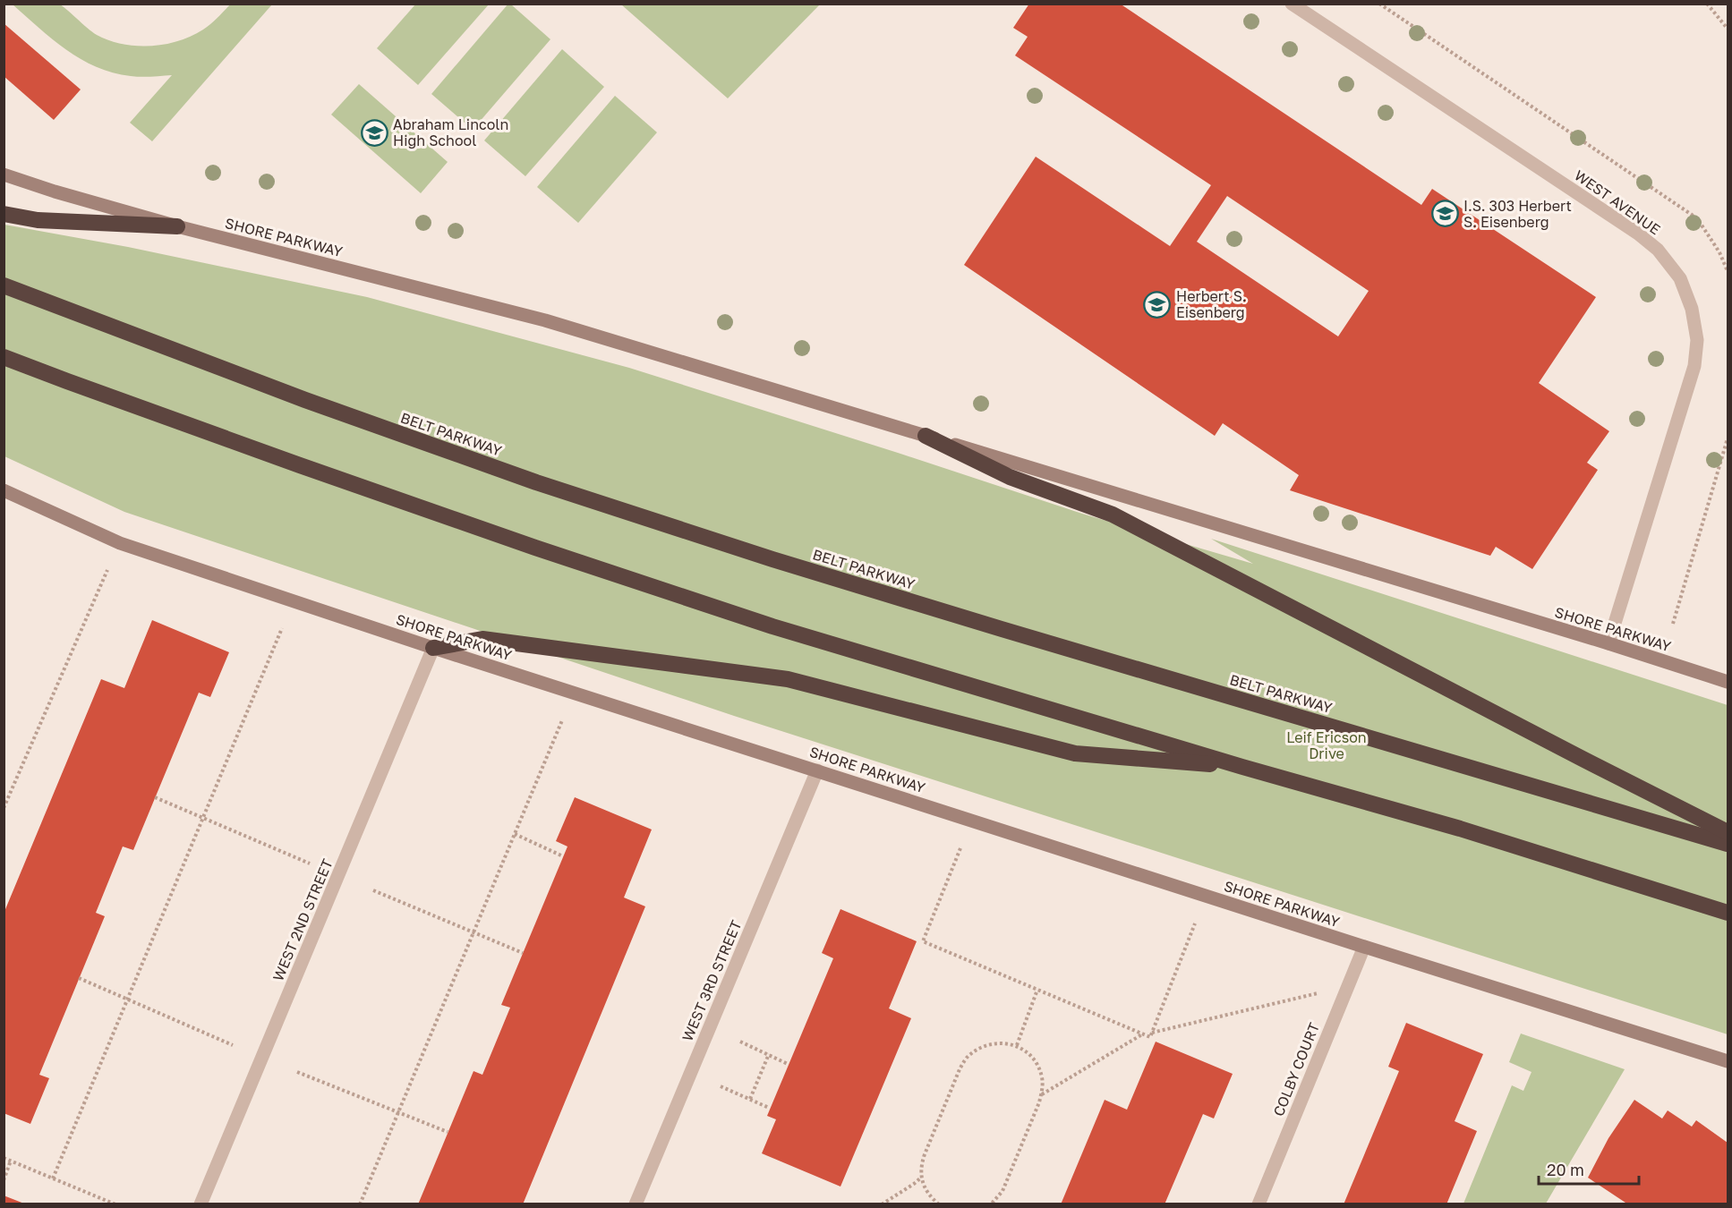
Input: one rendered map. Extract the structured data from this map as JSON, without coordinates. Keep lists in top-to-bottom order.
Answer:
{
  "streets": {
    "highway": ["BELT PARKWAY"],
    "main road": ["SHORE PARKWAY"],
    "street": [
      "WEST AVENUE",
      "WEST 2ND STREET",
      "WEST 3RD STREET",
      "COLBY COURT"
    ]
  },
  "crossings": [
    ["WEST AVENUE", "SHORE PARKWAY"],
    ["SHORE PARKWAY", "WEST 2ND STREET"],
    ["SHORE PARKWAY", "WEST 3RD STREET"],
    ["SHORE PARKWAY", "COLBY COURT"]
  ],
  "parks": ["Leif Ericson Drive"],
  "places": {
    "school or university": ["Abraham Lincoln High School", "I.S. 303 Herbert S. Eisenberg", "Herbert S. Eisenberg"]
  },
  "scale_bar": "20 m"
}
